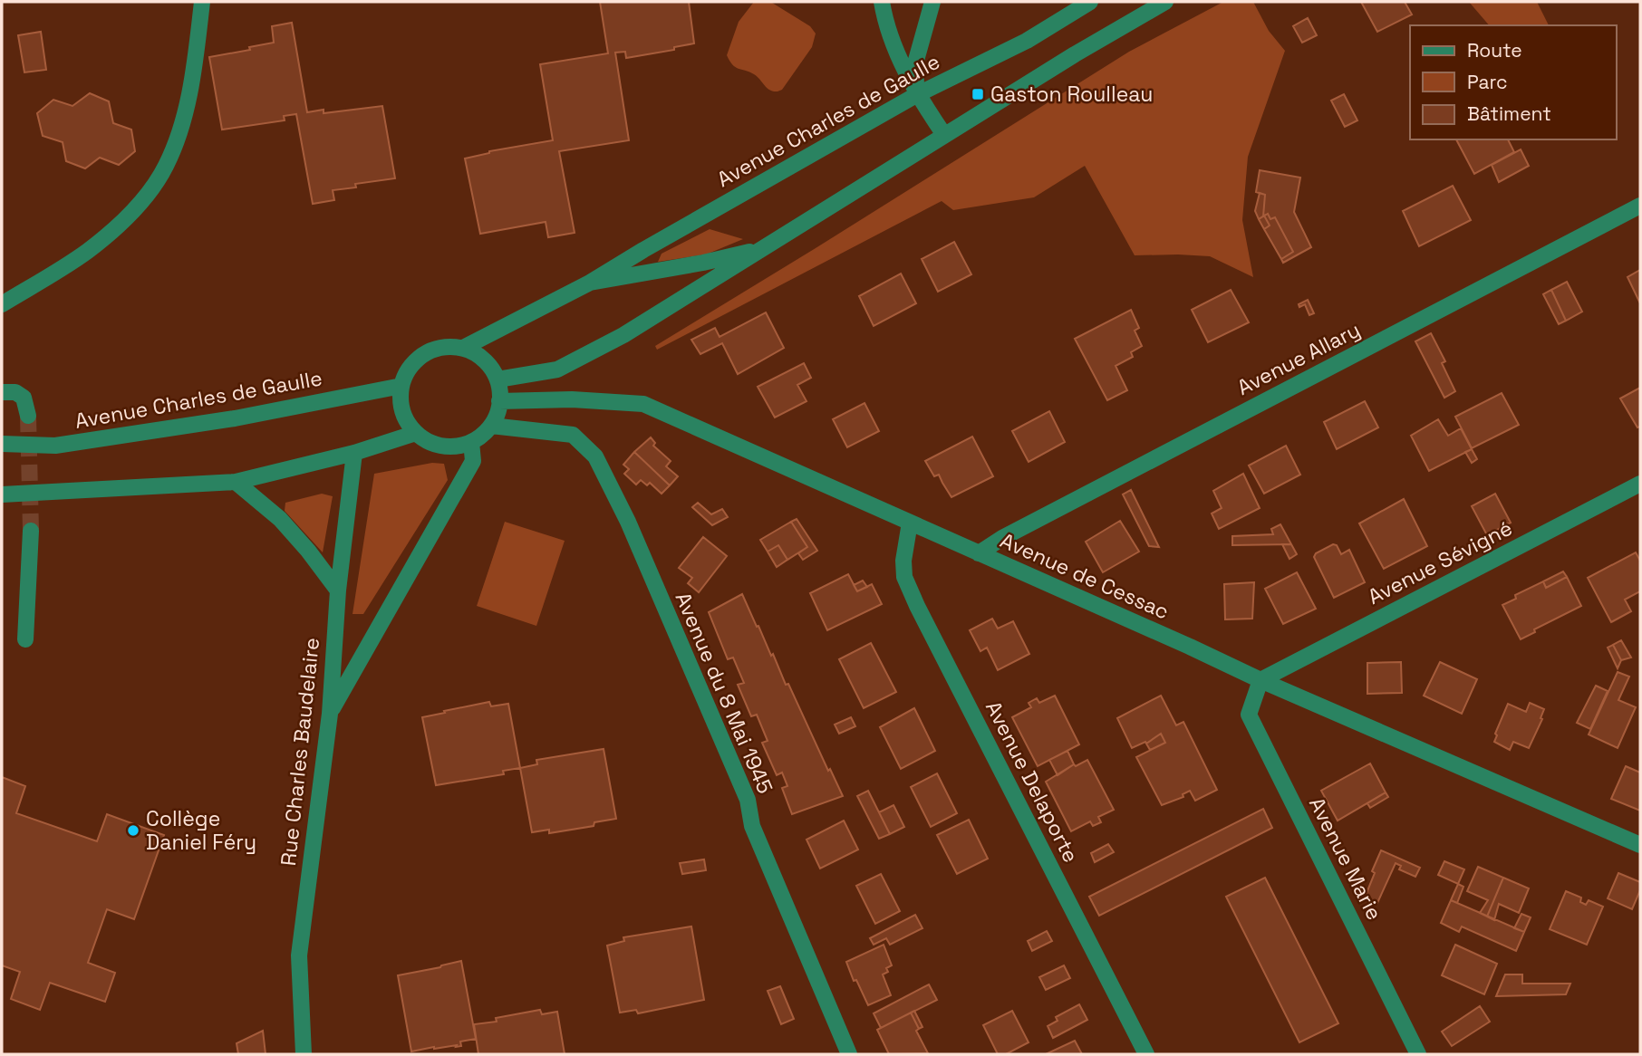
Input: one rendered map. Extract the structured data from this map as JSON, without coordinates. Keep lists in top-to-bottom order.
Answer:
{
  "streets": {
    "street": [
      "Avenue Charles de Gaulle",
      "Avenue Allary",
      "Avenue Sévigné",
      "Avenue de Cessac",
      "Avenue du 8 Mai 1945",
      "Rue Charles Baudelaire",
      "Avenue Delaporte",
      "Avenue Marie"
    ]
  },
  "crossings": [
    ["Avenue Charles de Gaulle", "Avenue de Cessac"],
    ["Avenue Charles de Gaulle", "Avenue du 8 Mai 1945"],
    ["Avenue Allary", "Avenue de Cessac"],
    ["Avenue Sévigné", "Avenue de Cessac"],
    ["Avenue Sévigné", "Avenue Marie"],
    ["Avenue de Cessac", "Avenue du 8 Mai 1945"],
    ["Avenue de Cessac", "Avenue Delaporte"],
    ["Avenue de Cessac", "Avenue Marie"]
  ],
  "places": {
    "transit": ["Gaston Roulleau"],
    "other": ["Collège Daniel Féry"]
  },
  "legend": ["Route", "Parc", "Bâtiment"]
}
